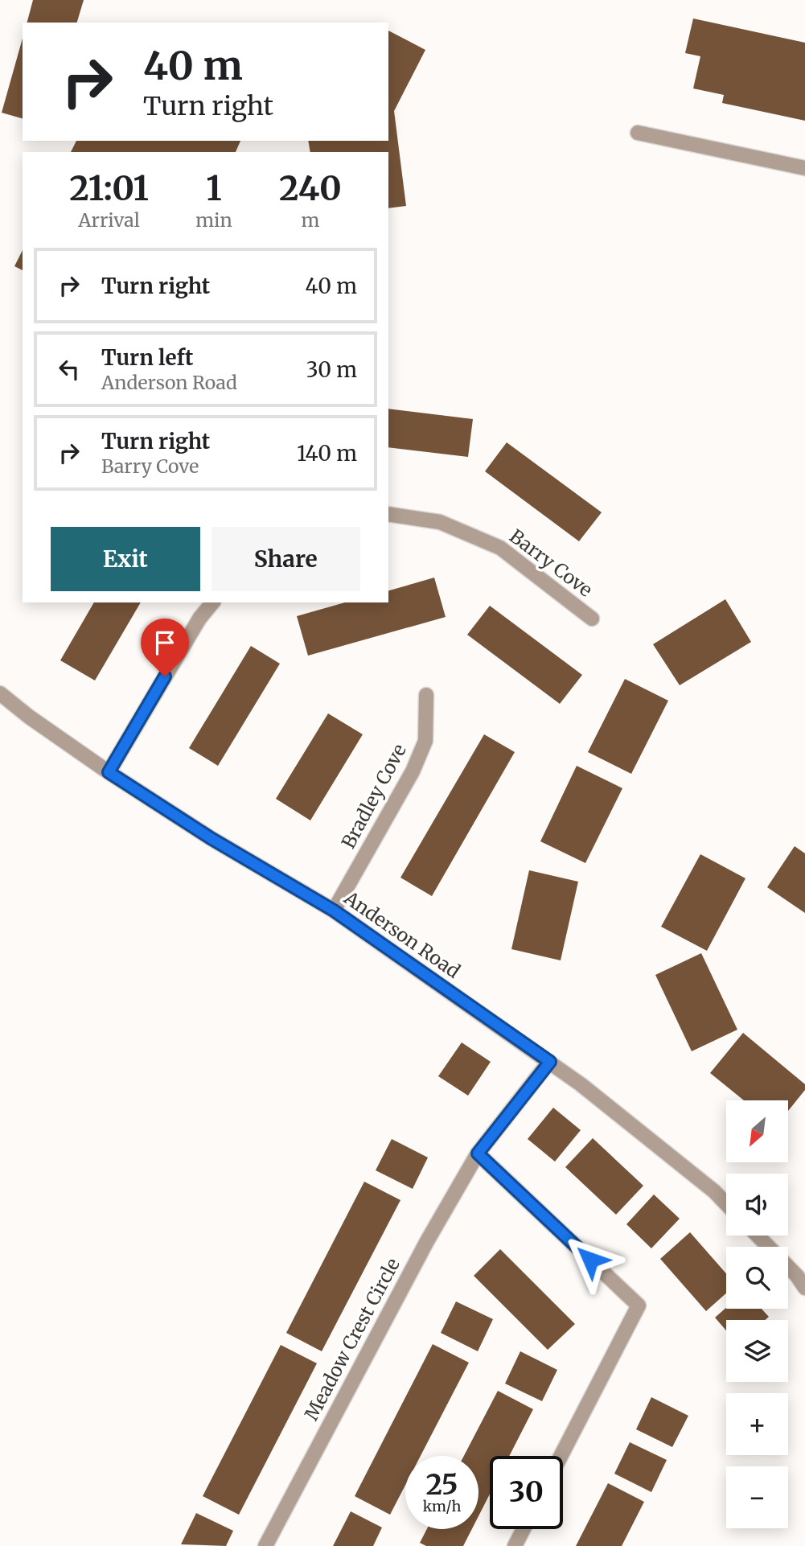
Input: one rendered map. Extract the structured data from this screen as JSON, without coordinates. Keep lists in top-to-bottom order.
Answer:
{
  "streets": {
    "street": [
      "Barry Cove",
      "Bradley Cove",
      "Anderson Road",
      "Meadow Crest Circle"
    ]
  },
  "crossings": [
    ["Bradley Cove", "Anderson Road"],
    ["Anderson Road", "Meadow Crest Circle"]
  ],
  "north": "bottom left",
  "page": {
    "turn": ["40 m", "Turn right"],
    "eta": [
      "21:01",
      "Arrival",
      "1",
      "min",
      "240",
      "m"
    ],
    "list": [
      {
        "name": "Turn right",
        "value": "40 m"
      },
      {
        "name": "Turn left",
        "note": "Anderson Road",
        "value": "30 m"
      },
      {
        "name": "Turn right",
        "note": "Barry Cove",
        "value": "140 m"
      }
    ],
    "buttons": ["Exit", "Share"],
    "map_buttons": ["+", "−"],
    "speed": "25 km/h",
    "limit": "30"
  }
}
